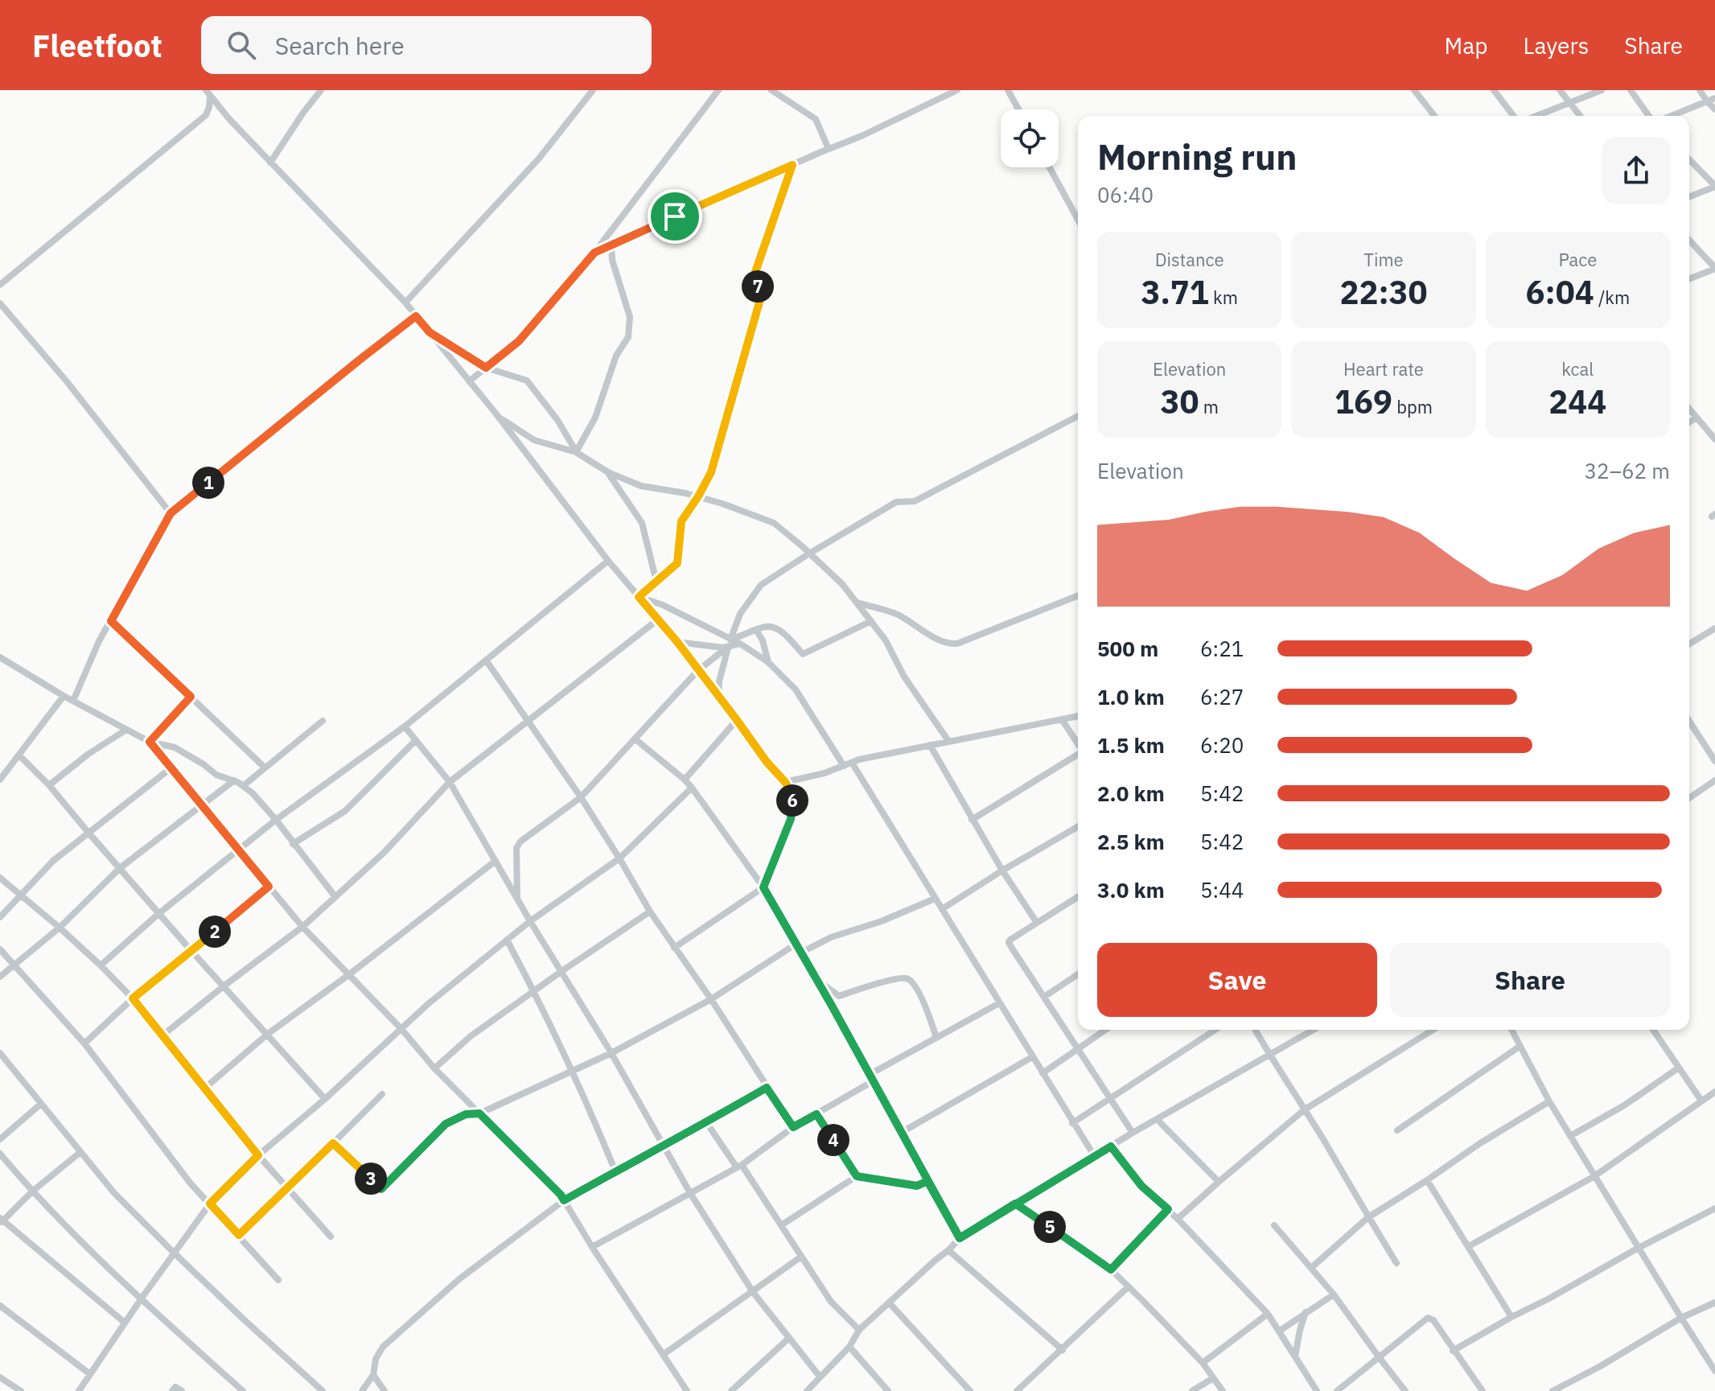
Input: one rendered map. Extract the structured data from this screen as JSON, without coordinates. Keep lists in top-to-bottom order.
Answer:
{
  "page": {
    "header": "Fleetfoot",
    "search": "Search here",
    "nav": ["Map", "Layers", "Share"],
    "heading": ["Morning run", "06:40"],
    "stats": [
      ["Distance", "3.71 km"],
      ["Time", "22:30"],
      ["Pace", "6:04 /km"],
      ["Elevation", "30 m"],
      ["Heart rate", "169 bpm"],
      ["kcal", "244"]
    ],
    "pins": [
      "7",
      "1",
      "6",
      "2",
      "4",
      "3",
      "5"
    ],
    "chart": ["Elevation", "32–62 m"],
    "list": [
      {
        "name": "500 m",
        "note": "6:21"
      },
      {
        "name": "1.0 km",
        "note": "6:27"
      },
      {
        "name": "1.5 km",
        "note": "6:20"
      },
      {
        "name": "2.0 km",
        "note": "5:42"
      },
      {
        "name": "2.5 km",
        "note": "5:42"
      },
      {
        "name": "3.0 km",
        "note": "5:44"
      }
    ],
    "buttons": ["Save", "Share"]
  }
}
